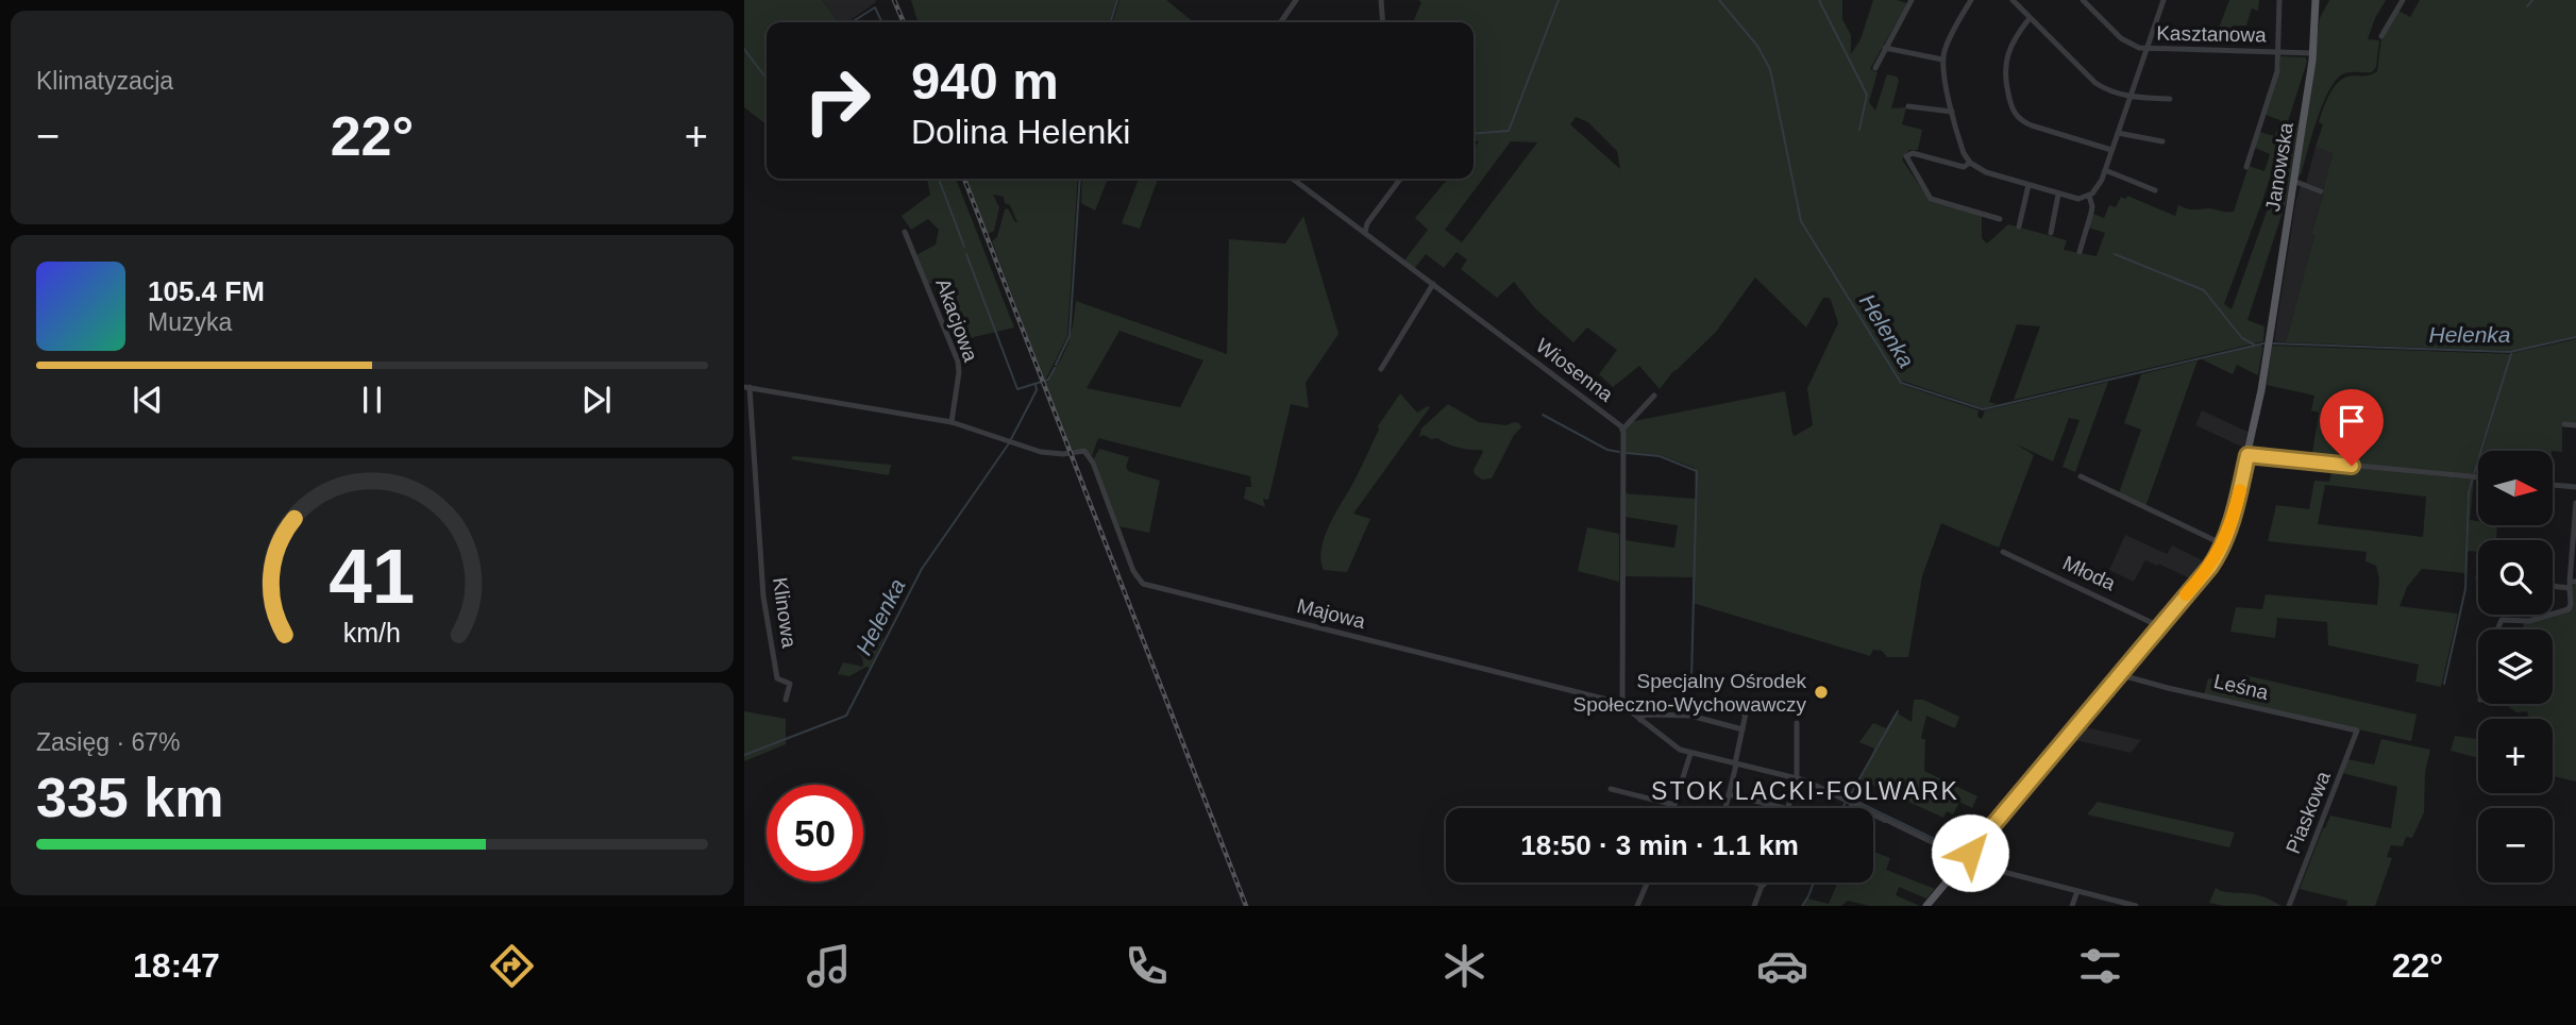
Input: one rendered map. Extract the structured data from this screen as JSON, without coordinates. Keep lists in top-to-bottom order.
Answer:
{
  "streets": {
    "main road": ["Janowska"],
    "street": [
      "Kasztanowa",
      "Akacjowa",
      "Wiosenna",
      "Młoda",
      "Klinowa",
      "Majowa",
      "Leśna",
      "Piaskowa"
    ]
  },
  "crossings": [
    ["Kasztanowa", "Janowska"],
    ["Janowska", "Młoda"],
    ["Janowska", "Majowa"],
    ["Janowska", "Leśna"],
    ["Akacjowa", "Majowa"],
    ["Wiosenna", "Majowa"],
    ["Klinowa", "Majowa"],
    ["Leśna", "Piaskowa"]
  ],
  "districts": ["STOK LACKI-FOLWARK"],
  "water": ["Helenka"],
  "places": ["Specjalny Ośrodek Społeczno-Wychowawczy"],
  "north": "right",
  "page": {
    "tile": [
      "Klimatyzacja",
      ["Zasięg · 67%", "335 km"]
    ],
    "turn": ["940 m", "Dolina Helenki"],
    "heat": ["−", "22°", "+"],
    "song": ["105.4 FM", "Muzyka"],
    "map_buttons": ["+", "−"],
    "limit": "50",
    "trip": "18:50 · 3 min · 1.1 km",
    "tabs": ["18:47", "22°"],
    "gauge": ["41", "km/h"]
  }
}
